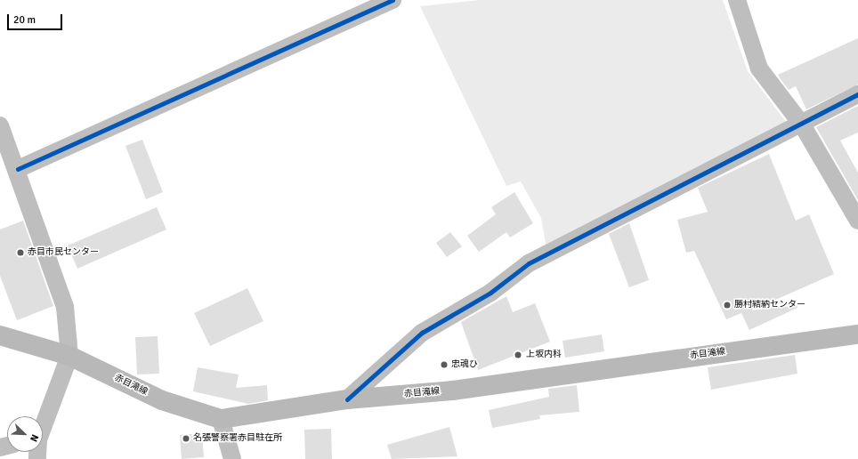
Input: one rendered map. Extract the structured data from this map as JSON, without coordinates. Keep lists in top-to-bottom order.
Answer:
{
  "streets": {
    "main road": ["赤目滝線"]
  },
  "places": [
    "赤目市民センター",
    "勝村結納センター",
    "上坂内科",
    "忠魂ひ",
    "名張警察署赤目駐在所"
  ],
  "scale_bar": "20 m",
  "north": "bottom right"
}
